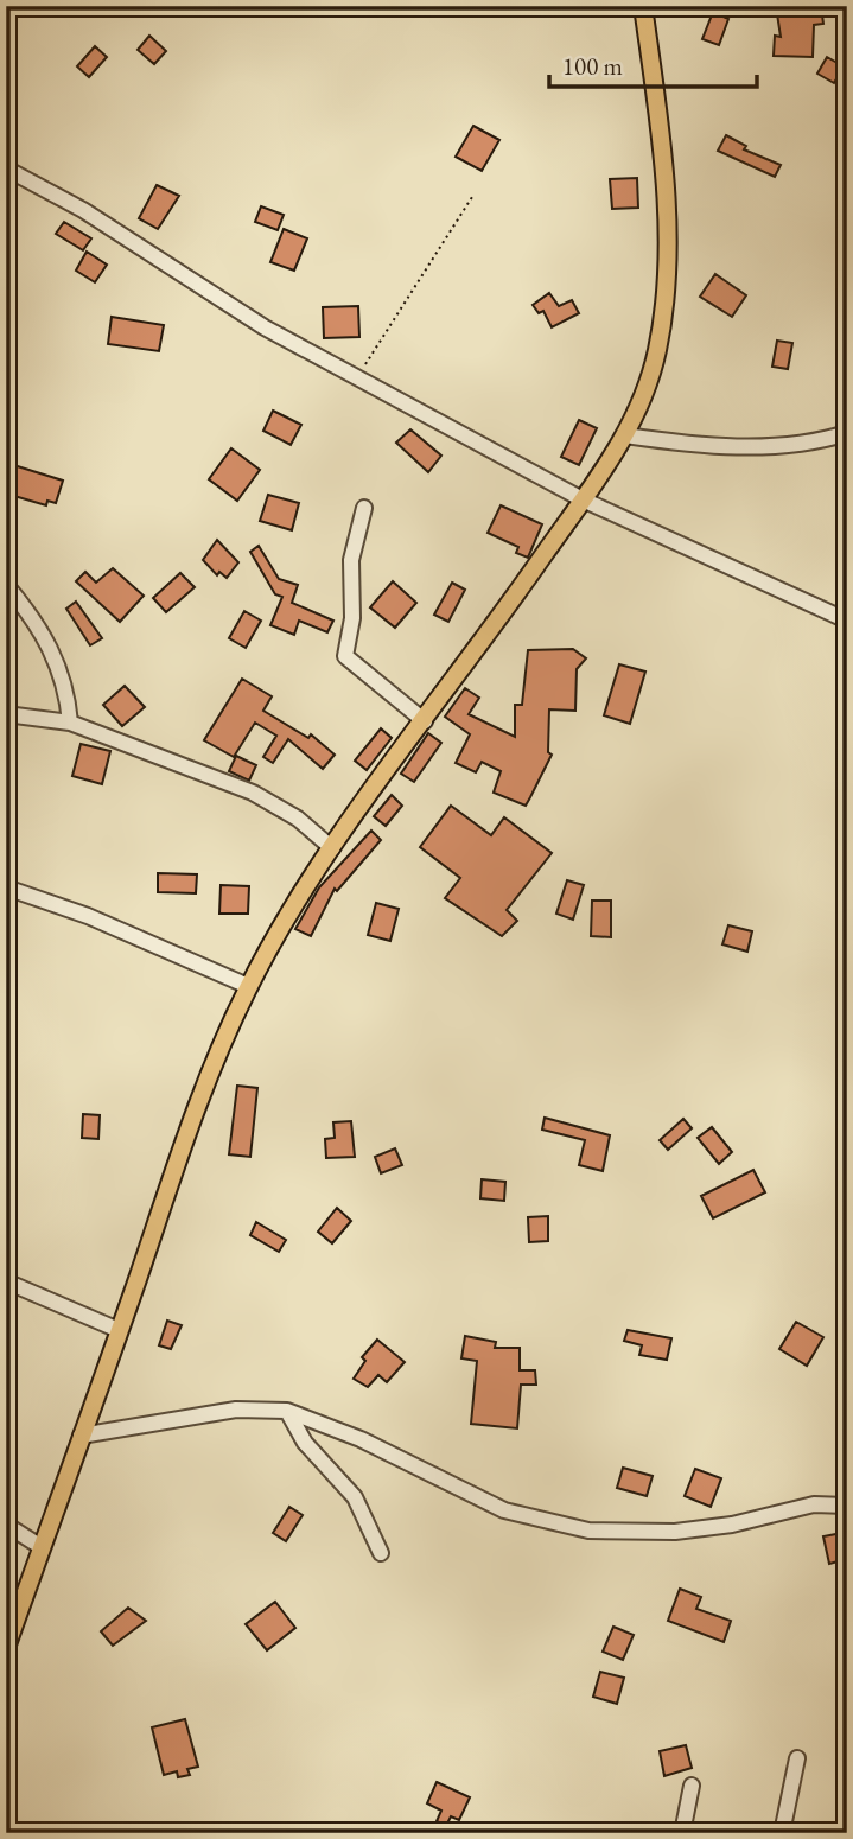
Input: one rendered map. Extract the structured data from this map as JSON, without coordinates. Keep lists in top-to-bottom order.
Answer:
{
  "scale_bar": "100 m"
}
